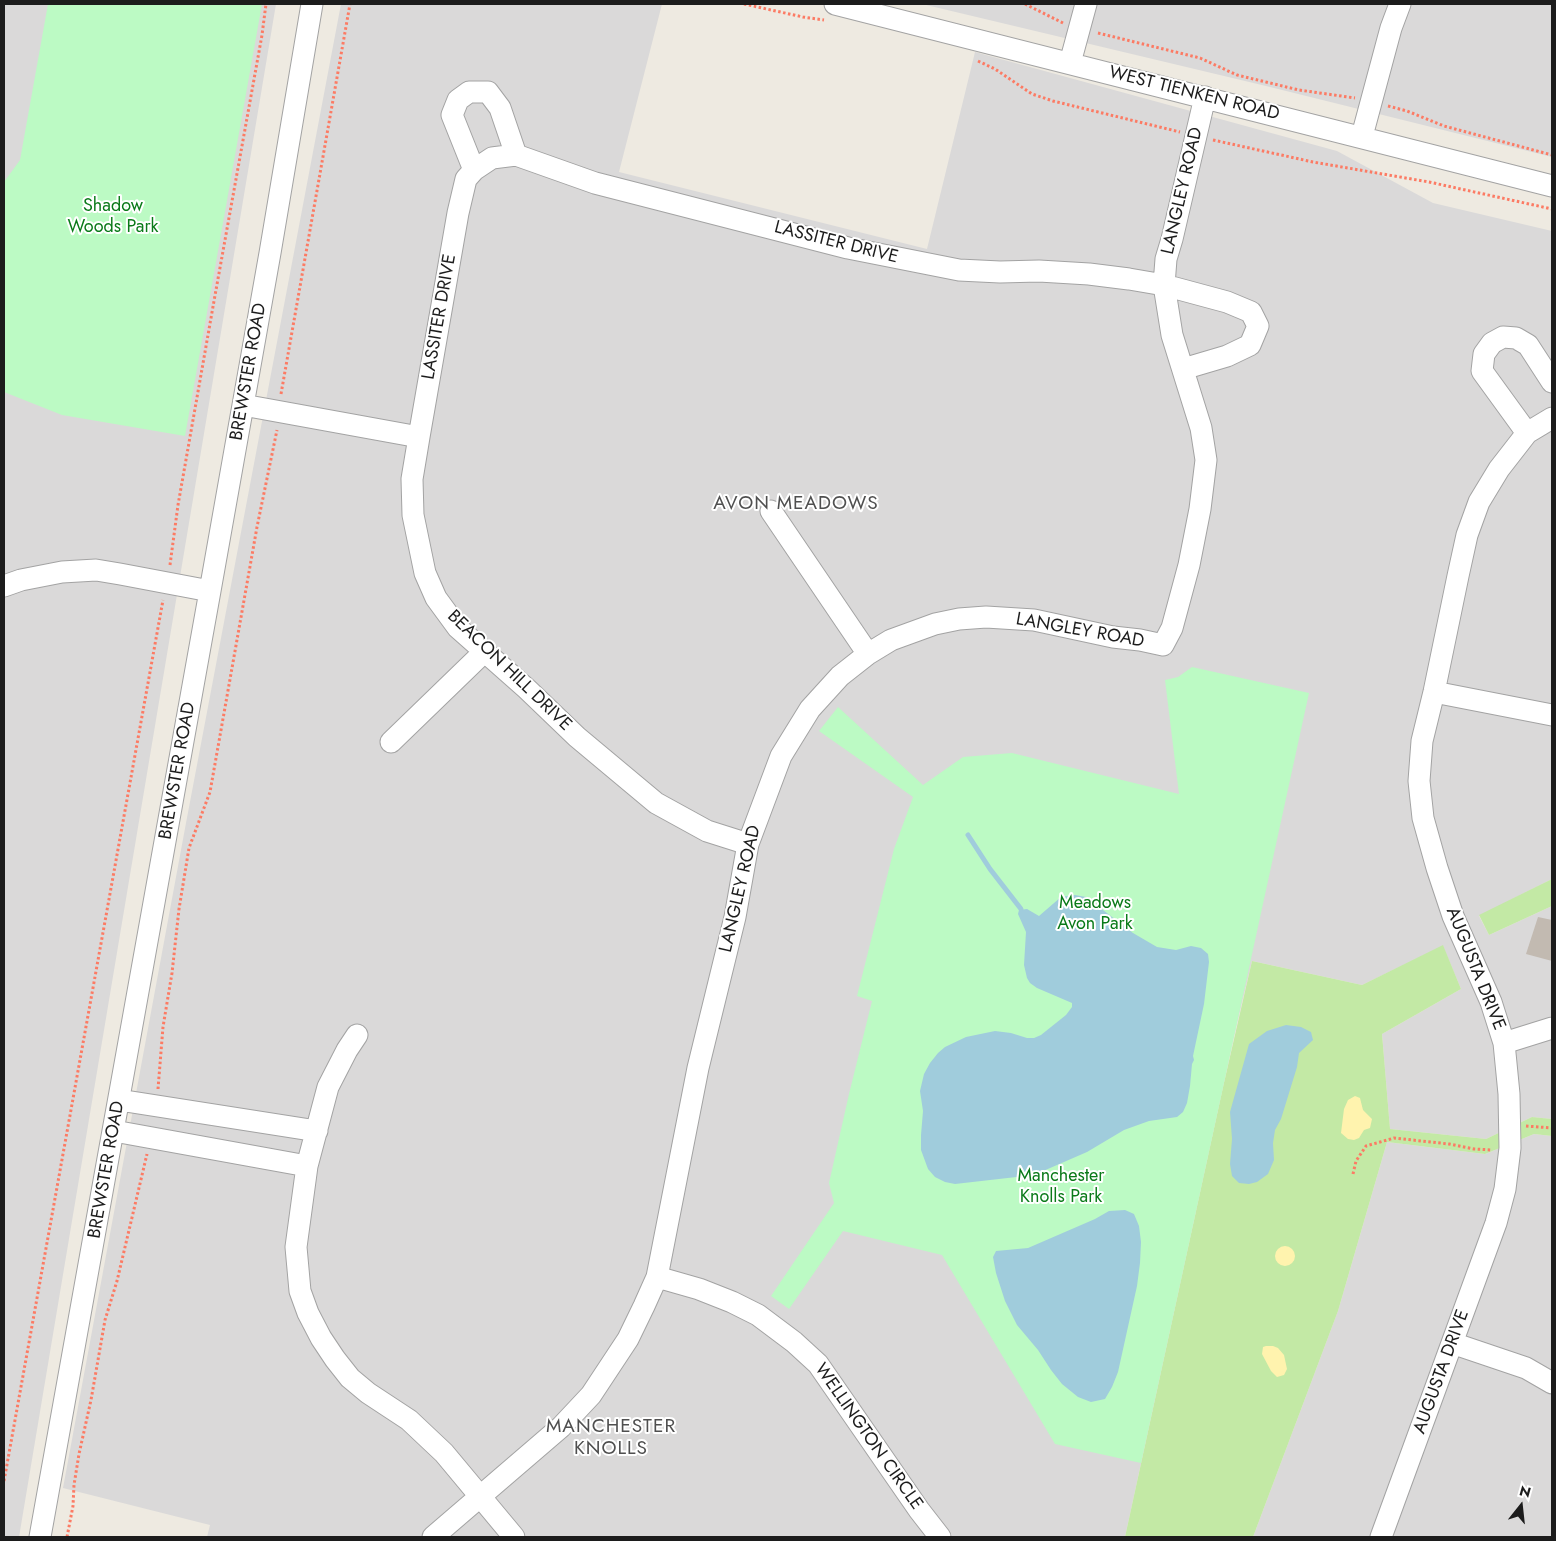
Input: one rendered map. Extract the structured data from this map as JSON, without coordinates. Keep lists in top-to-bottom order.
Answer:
{
  "streets": {
    "street": [
      "WEST TIENKEN ROAD",
      "LANGLEY ROAD",
      "LASSITER DRIVE",
      "BREWSTER ROAD",
      "BEACON HILL DRIVE",
      "AUGUSTA DRIVE",
      "WELLINGTON CIRCLE"
    ]
  },
  "crossings": [
    ["WEST TIENKEN ROAD", "LANGLEY ROAD"],
    ["LANGLEY ROAD", "LASSITER DRIVE"],
    ["LANGLEY ROAD", "BEACON HILL DRIVE"],
    ["LANGLEY ROAD", "WELLINGTON CIRCLE"],
    ["LASSITER DRIVE", "BEACON HILL DRIVE"]
  ],
  "districts": ["AVON MEADOWS", "MANCHESTER KNOLLS"],
  "parks": ["Shadow Woods Park", "Meadows Avon Park", "Manchester Knolls Park"],
  "north": "top"
}
